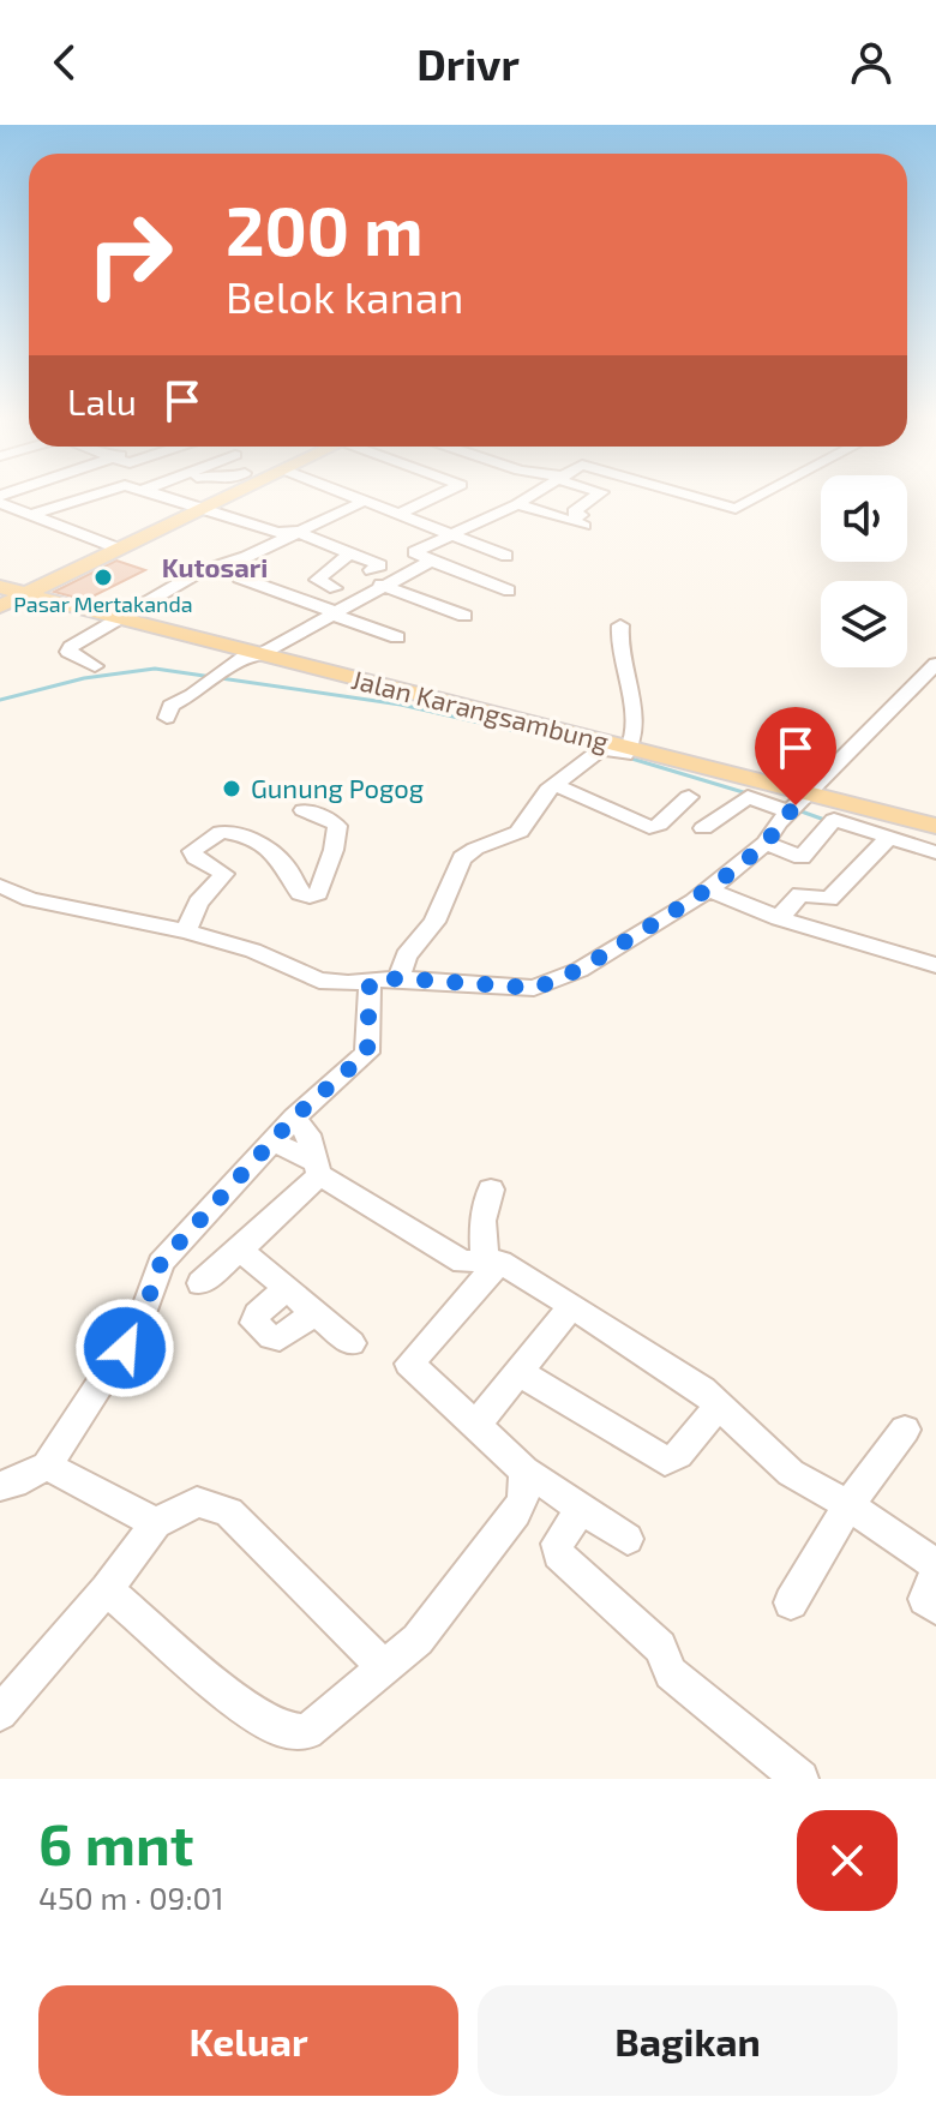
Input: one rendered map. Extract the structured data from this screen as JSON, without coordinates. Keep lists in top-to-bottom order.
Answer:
{
  "streets": {
    "main road": ["Jalan Karangsambung"]
  },
  "districts": ["Kutosari"],
  "places": ["Pasar Mertakanda", "Gunung Pogog"],
  "page": {
    "header": "Drivr",
    "turn": ["200 m", "Belok kanan"],
    "then": "Lalu",
    "heading": ["6 mnt", "450 m · 09:01"],
    "buttons": ["Keluar", "Bagikan"]
  }
}
